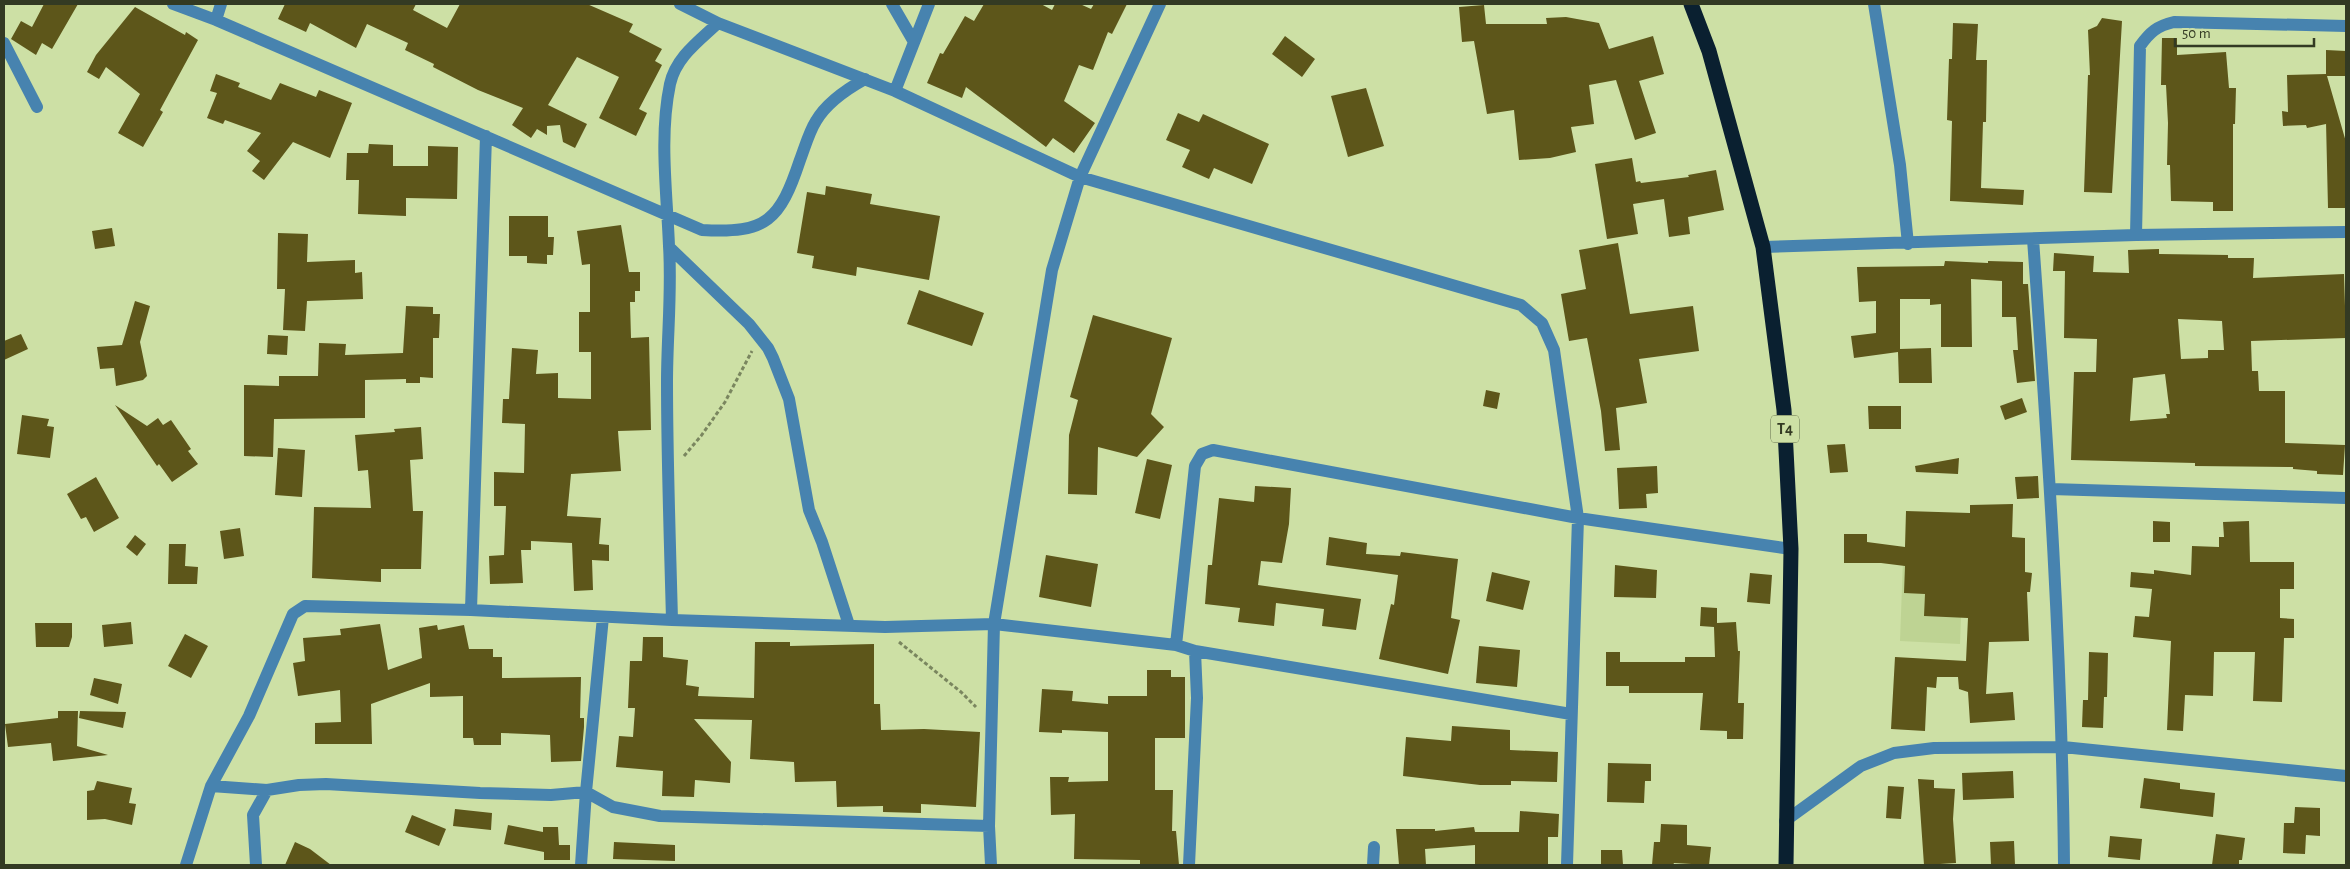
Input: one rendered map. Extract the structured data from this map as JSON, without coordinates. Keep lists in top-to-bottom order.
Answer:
{
  "streets": {
    "highway": ["T4"]
  },
  "scale_bar": "50 m"
}
